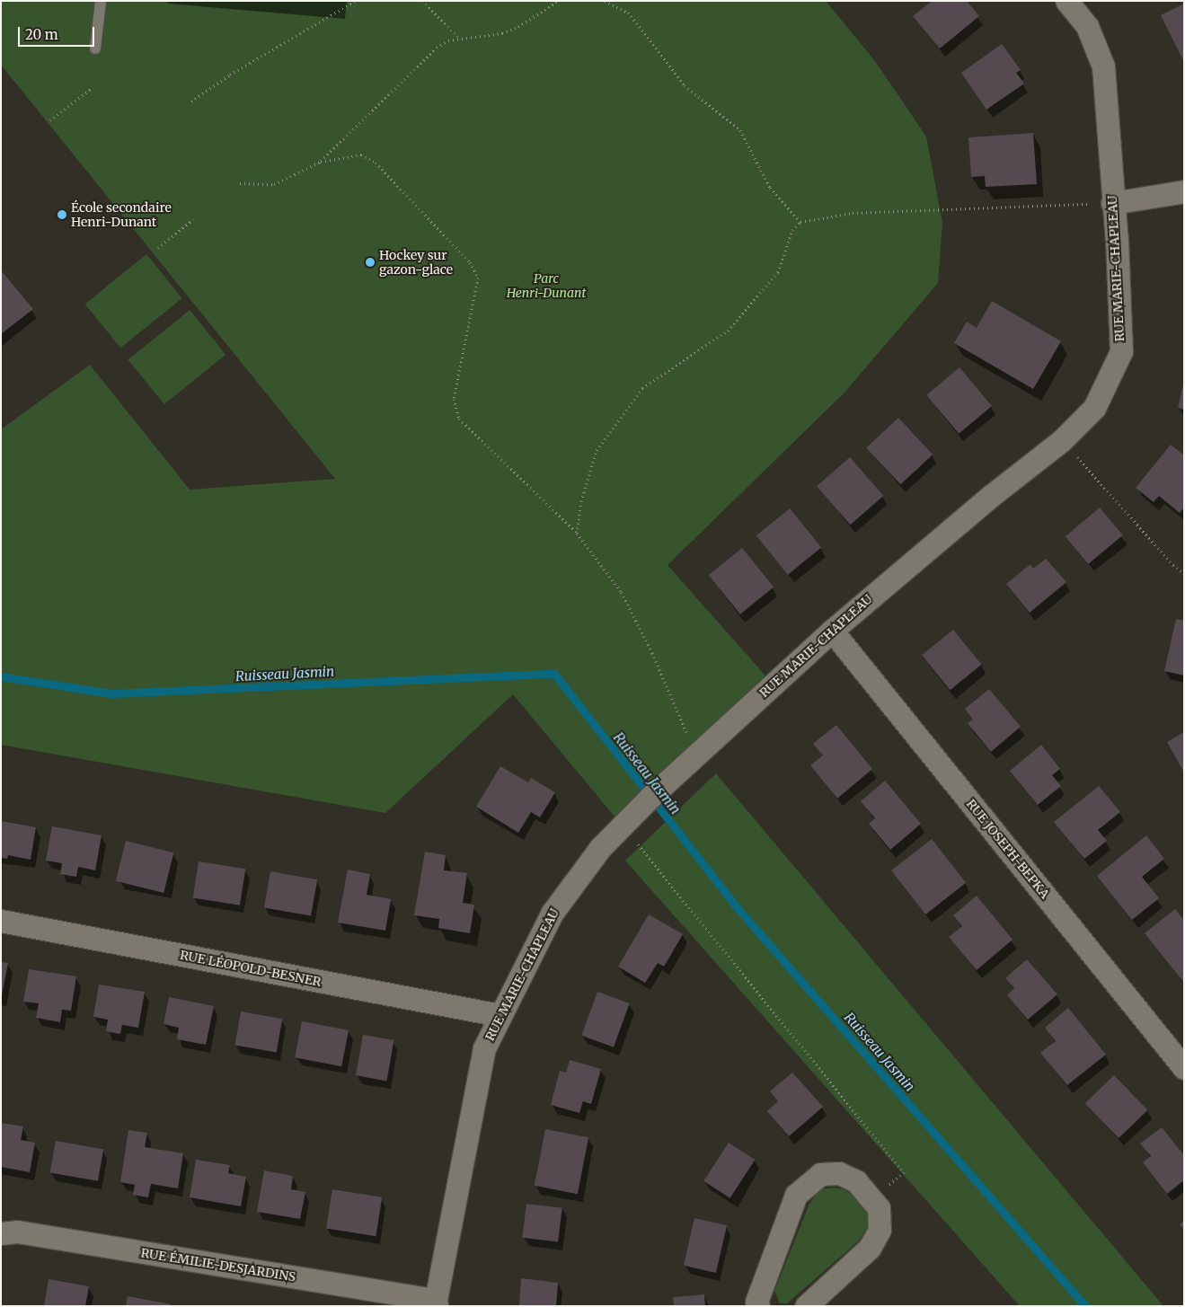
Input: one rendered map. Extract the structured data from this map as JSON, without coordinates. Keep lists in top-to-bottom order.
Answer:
{
  "streets": {
    "street": [
      "RUE MARIE-CHAPLEAU",
      "RUE JOSEPH-BEPKA",
      "RUE LÉOPOLD-BESNER",
      "RUE ÉMILIE-DESJARDINS"
    ]
  },
  "crossings": [
    ["RUE MARIE-CHAPLEAU", "RUE JOSEPH-BEPKA"],
    ["RUE MARIE-CHAPLEAU", "RUE LÉOPOLD-BESNER"],
    ["RUE MARIE-CHAPLEAU", "RUE ÉMILIE-DESJARDINS"]
  ],
  "water": ["Ruisseau Jasmin"],
  "parks": ["Parc Henri-Dunant"],
  "places": ["École secondaire Henri-Dunant", "Hockey sur gazon-glace"],
  "scale_bar": "20 m"
}
